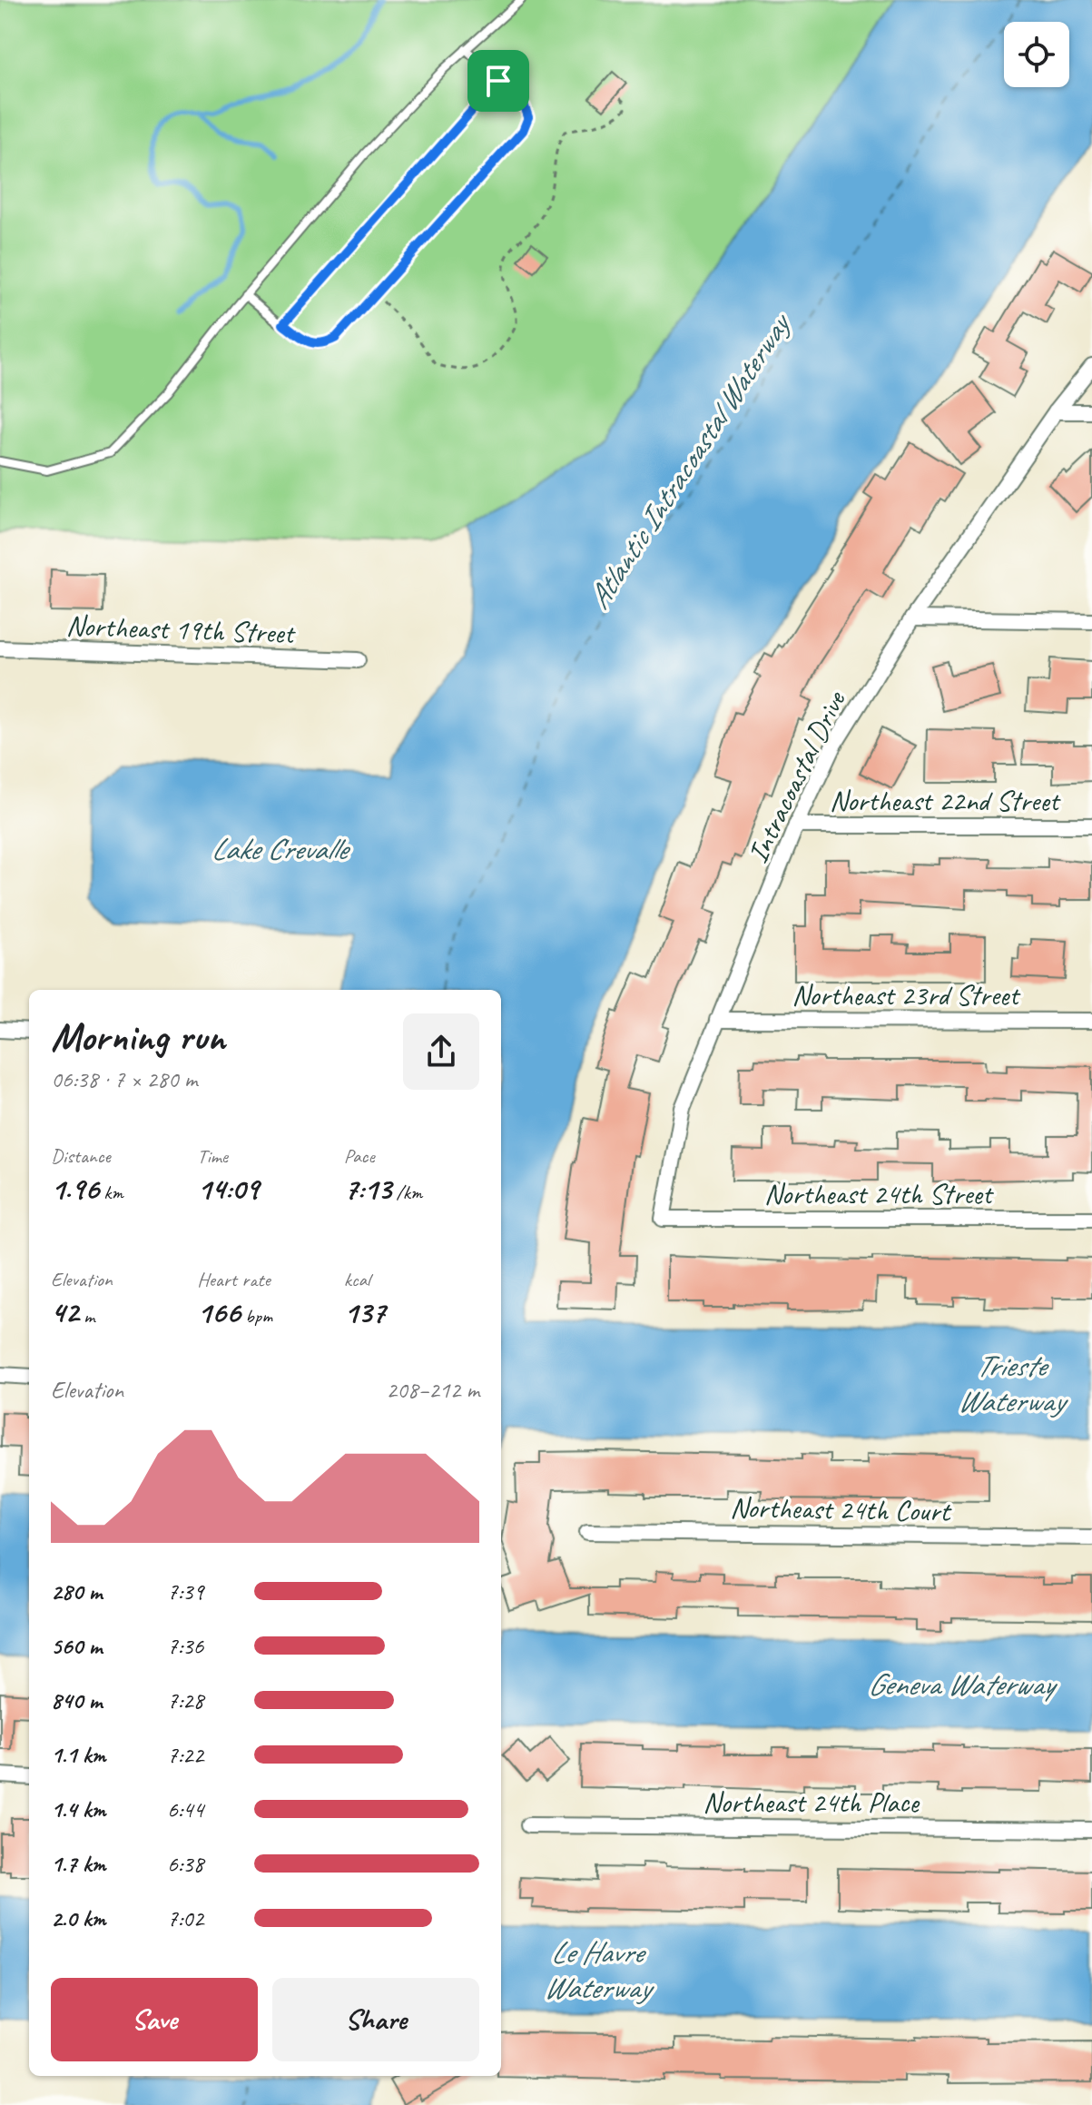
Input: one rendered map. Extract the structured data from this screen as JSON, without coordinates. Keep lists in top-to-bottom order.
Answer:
{
  "streets": {
    "street": [
      "Northeast 19th Street",
      "Intracoastal Drive",
      "Northeast 22nd Street",
      "Northeast 23rd Street",
      "Northeast 24th Street",
      "Northeast 24th Court",
      "Northeast 24th Place"
    ]
  },
  "crossings": [
    ["Intracoastal Drive", "Northeast 22nd Street"],
    ["Intracoastal Drive", "Northeast 23rd Street"],
    ["Intracoastal Drive", "Northeast 24th Street"]
  ],
  "water": [
    "Atlantic Intracoastal Waterway",
    "Lake Crevalle",
    "Trieste Waterway",
    "Geneva Waterway",
    "Le Havre Waterway"
  ],
  "page": {
    "heading": ["Morning run", "06:38 · 7 × 280 m"],
    "stats": [
      ["Distance", "1.96 km"],
      ["Time", "14:09"],
      ["Pace", "7:13 /km"],
      ["Elevation", "42 m"],
      ["Heart rate", "166 bpm"],
      ["kcal", "137"]
    ],
    "chart": ["Elevation", "208–212 m"],
    "list": [
      {
        "name": "280 m",
        "note": "7:39"
      },
      {
        "name": "560 m",
        "note": "7:36"
      },
      {
        "name": "840 m",
        "note": "7:28"
      },
      {
        "name": "1.1 km",
        "note": "7:22"
      },
      {
        "name": "1.4 km",
        "note": "6:44"
      },
      {
        "name": "1.7 km",
        "note": "6:38"
      },
      {
        "name": "2.0 km",
        "note": "7:02"
      }
    ],
    "buttons": ["Save", "Share"]
  }
}
